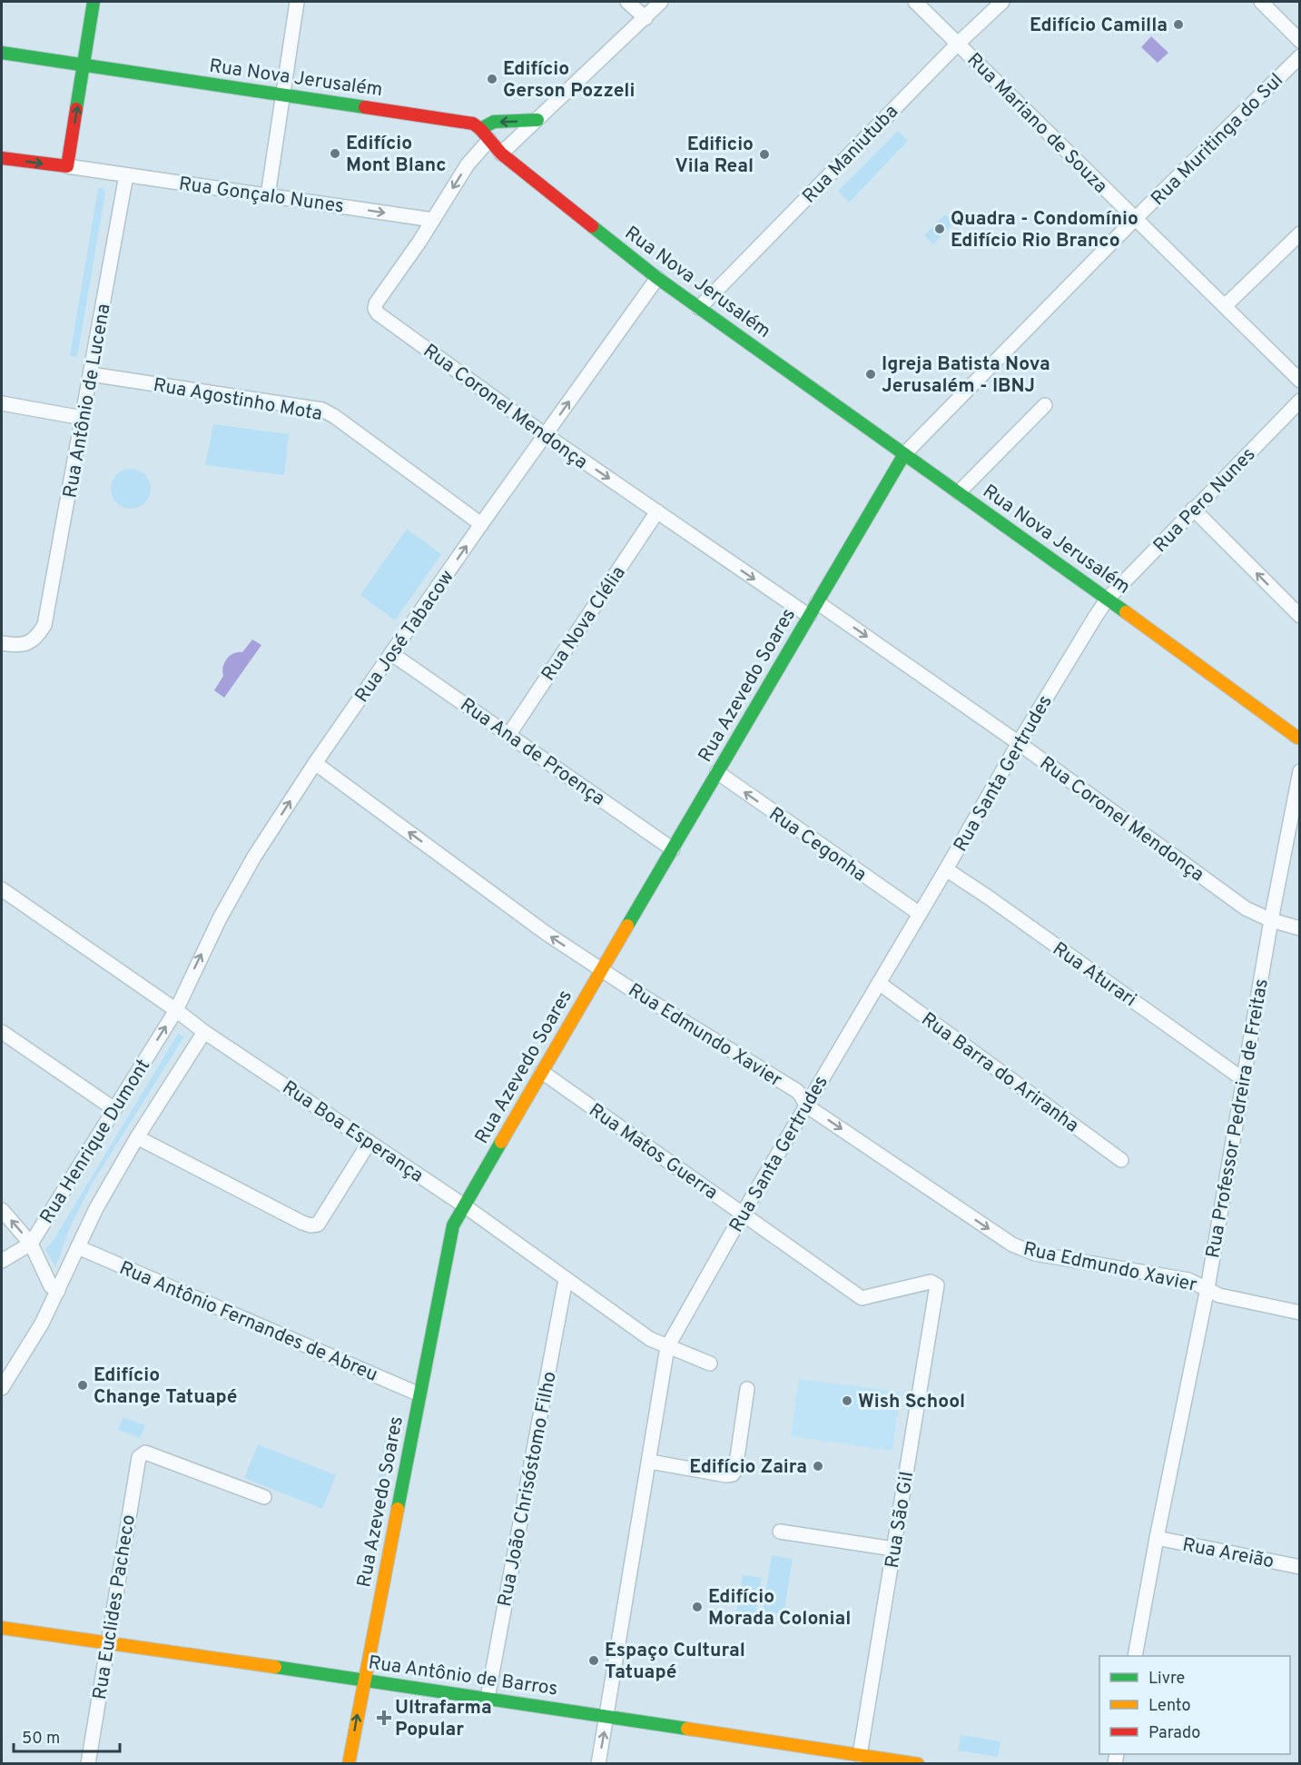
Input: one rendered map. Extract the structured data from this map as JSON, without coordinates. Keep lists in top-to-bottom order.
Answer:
{
  "streets": {
    "street": [
      "Rua Nova Jerusalém",
      "Rua Mariano de Souza",
      "Rua Muritinga do Sul",
      "Rua Maniutuba",
      "Rua Gonçalo Nunes",
      "Rua Agostinho Mota",
      "Rua Antônio de Lucena",
      "Rua Coronel Mendonça",
      "Rua Pero Nunes",
      "Rua Nova Clélia",
      "Rua José Tabacow",
      "Rua Azevedo Soares",
      "Rua Ana de Proença",
      "Rua Santa Gertrudes",
      "Rua Cegonha",
      "Rua Aturari",
      "Rua Edmundo Xavier",
      "Rua Barra do Ariranha",
      "Rua Professor Pedreira de Freitas",
      "Rua Boa Esperança",
      "Rua Henrique Dumont",
      "Rua Matos Guerra",
      "Rua Antônio Fernandes de Abreu",
      "Rua João Chrisóstomo Filho",
      "Rua São Gil",
      "Rua Areião",
      "Rua Euclides Pacheco",
      "Rua Antônio de Barros"
    ]
  },
  "crossings": [
    ["Rua Nova Jerusalém", "Rua Muritinga do Sul"],
    ["Rua Nova Jerusalém", "Rua Maniutuba"],
    ["Rua Nova Jerusalém", "Rua Coronel Mendonça"],
    ["Rua Nova Jerusalém", "Rua Pero Nunes"],
    ["Rua Nova Jerusalém", "Rua José Tabacow"],
    ["Rua Nova Jerusalém", "Rua Azevedo Soares"],
    ["Rua Nova Jerusalém", "Rua Santa Gertrudes"],
    ["Rua Mariano de Souza", "Rua Muritinga do Sul"],
    ["Rua Mariano de Souza", "Rua Maniutuba"],
    ["Rua Muritinga do Sul", "Rua Azevedo Soares"],
    ["Rua Gonçalo Nunes", "Rua Antônio de Lucena"],
    ["Rua Gonçalo Nunes", "Rua Coronel Mendonça"],
    ["Rua Agostinho Mota", "Rua Antônio de Lucena"],
    ["Rua Agostinho Mota", "Rua José Tabacow"],
    ["Rua Coronel Mendonça", "Rua Nova Clélia"],
    ["Rua Coronel Mendonça", "Rua José Tabacow"],
    ["Rua Coronel Mendonça", "Rua Azevedo Soares"],
    ["Rua Coronel Mendonça", "Rua Santa Gertrudes"],
    ["Rua Coronel Mendonça", "Rua Professor Pedreira de Freitas"],
    ["Rua Pero Nunes", "Rua Santa Gertrudes"],
    ["Rua Nova Clélia", "Rua Ana de Proença"],
    ["Rua José Tabacow", "Rua Ana de Proença"],
    ["Rua José Tabacow", "Rua Edmundo Xavier"],
    ["Rua José Tabacow", "Rua Boa Esperança"],
    ["Rua José Tabacow", "Rua Henrique Dumont"],
    ["Rua Azevedo Soares", "Rua Ana de Proença"],
    ["Rua Azevedo Soares", "Rua Cegonha"],
    ["Rua Azevedo Soares", "Rua Edmundo Xavier"],
    ["Rua Azevedo Soares", "Rua Boa Esperança"],
    ["Rua Azevedo Soares", "Rua Matos Guerra"],
    ["Rua Azevedo Soares", "Rua Antônio Fernandes de Abreu"],
    ["Rua Azevedo Soares", "Rua Antônio de Barros"],
    ["Rua Santa Gertrudes", "Rua Cegonha"],
    ["Rua Santa Gertrudes", "Rua Aturari"],
    ["Rua Santa Gertrudes", "Rua Edmundo Xavier"],
    ["Rua Santa Gertrudes", "Rua Barra do Ariranha"],
    ["Rua Santa Gertrudes", "Rua Boa Esperança"],
    ["Rua Santa Gertrudes", "Rua Matos Guerra"],
    ["Rua Santa Gertrudes", "Rua Antônio de Barros"],
    ["Rua Aturari", "Rua Professor Pedreira de Freitas"],
    ["Rua Edmundo Xavier", "Rua Professor Pedreira de Freitas"],
    ["Rua Professor Pedreira de Freitas", "Rua Areião"],
    ["Rua Boa Esperança", "Rua Henrique Dumont"],
    ["Rua Boa Esperança", "Rua João Chrisóstomo Filho"],
    ["Rua Henrique Dumont", "Rua Antônio Fernandes de Abreu"],
    ["Rua Matos Guerra", "Rua São Gil"],
    ["Rua João Chrisóstomo Filho", "Rua Antônio de Barros"],
    ["Rua São Gil", "Rua Antônio de Barros"],
    ["Rua Euclides Pacheco", "Rua Antônio de Barros"]
  ],
  "one_way": [
    "Rua Gonçalo Nunes",
    "Rua Coronel Mendonça",
    "Rua José Tabacow",
    "Rua Cegonha"
  ],
  "places": {
    "other": [
      "Edifício Camilla",
      "Edifício Gerson Pozzeli",
      "Edifício Mont Blanc",
      "Edificio Vila Real",
      "Quadra - Condomínio Edifício Rio Branco",
      "Igreja Batista Nova Jerusalém - IBNJ",
      "Edifício Change Tatuapé",
      "Wish School",
      "Edifício Zaira",
      "Edifício Morada Colonial",
      "Espaço Cultural Tatuapé"
    ],
    "health": ["Ultrafarma Popular"]
  },
  "legend": ["Livre", "Lento", "Parado"],
  "scale_bar": "50 m"
}
